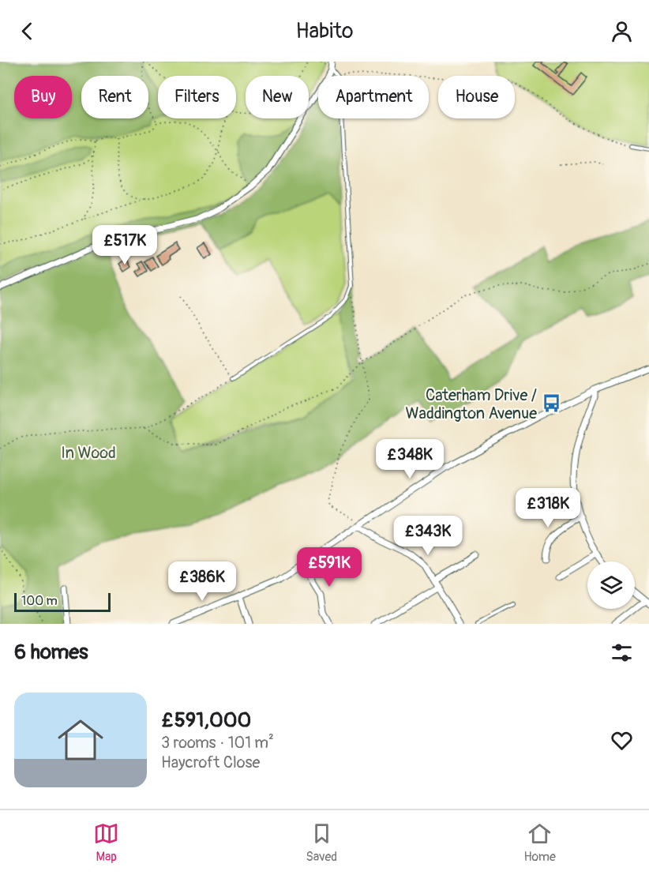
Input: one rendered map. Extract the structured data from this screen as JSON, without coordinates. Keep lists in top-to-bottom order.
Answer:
{
  "parks": ["In Wood"],
  "places": {
    "bus stop": ["Caterham Drive / Waddington Avenue"]
  },
  "scale_bar": "100 m",
  "page": {
    "header": "Habito",
    "chip": [
      "Buy",
      "Rent",
      "Filters",
      "New",
      "Apartment",
      "House"
    ],
    "price": [
      "£517K",
      "£348K",
      "£318K",
      "£343K",
      "£591K",
      "£386K"
    ],
    "scale": "100 m",
    "heading": "6 homes",
    "list": [
      {
        "name": "£591,000",
        "note": "3 rooms · 101 m² · Haycroft Close"
      }
    ],
    "tabs": ["Map", "Saved", "Home"]
  }
}
